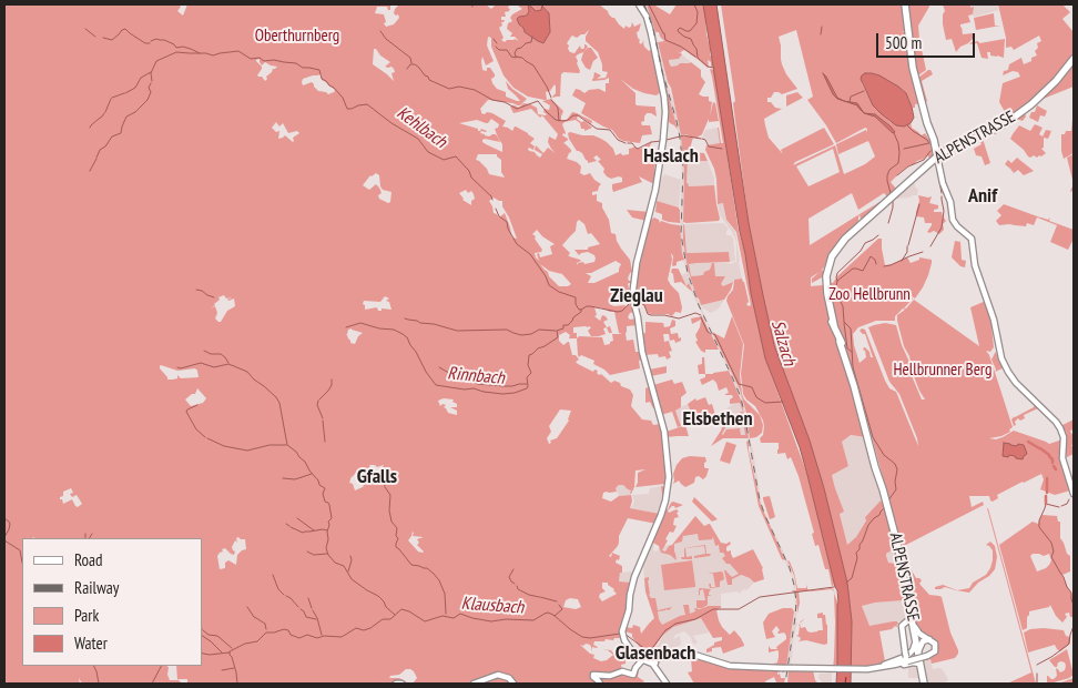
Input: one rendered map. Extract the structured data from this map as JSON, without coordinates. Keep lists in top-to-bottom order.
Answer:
{
  "streets": {
    "main road": ["ALPENSTRASSE"]
  },
  "districts": [
    "Haslach",
    "Anif",
    "Zieglau",
    "Elsbethen",
    "Gfalls",
    "Glasenbach"
  ],
  "water": [
    "Kehlbach",
    "Salzach",
    "Rinnbach",
    "Klausbach"
  ],
  "parks": ["Oberthurnberg", "Zoo Hellbrunn", "Hellbrunner Berg"],
  "legend": [
    "Road",
    "Railway",
    "Park",
    "Water"
  ],
  "scale_bar": "500 m"
}
